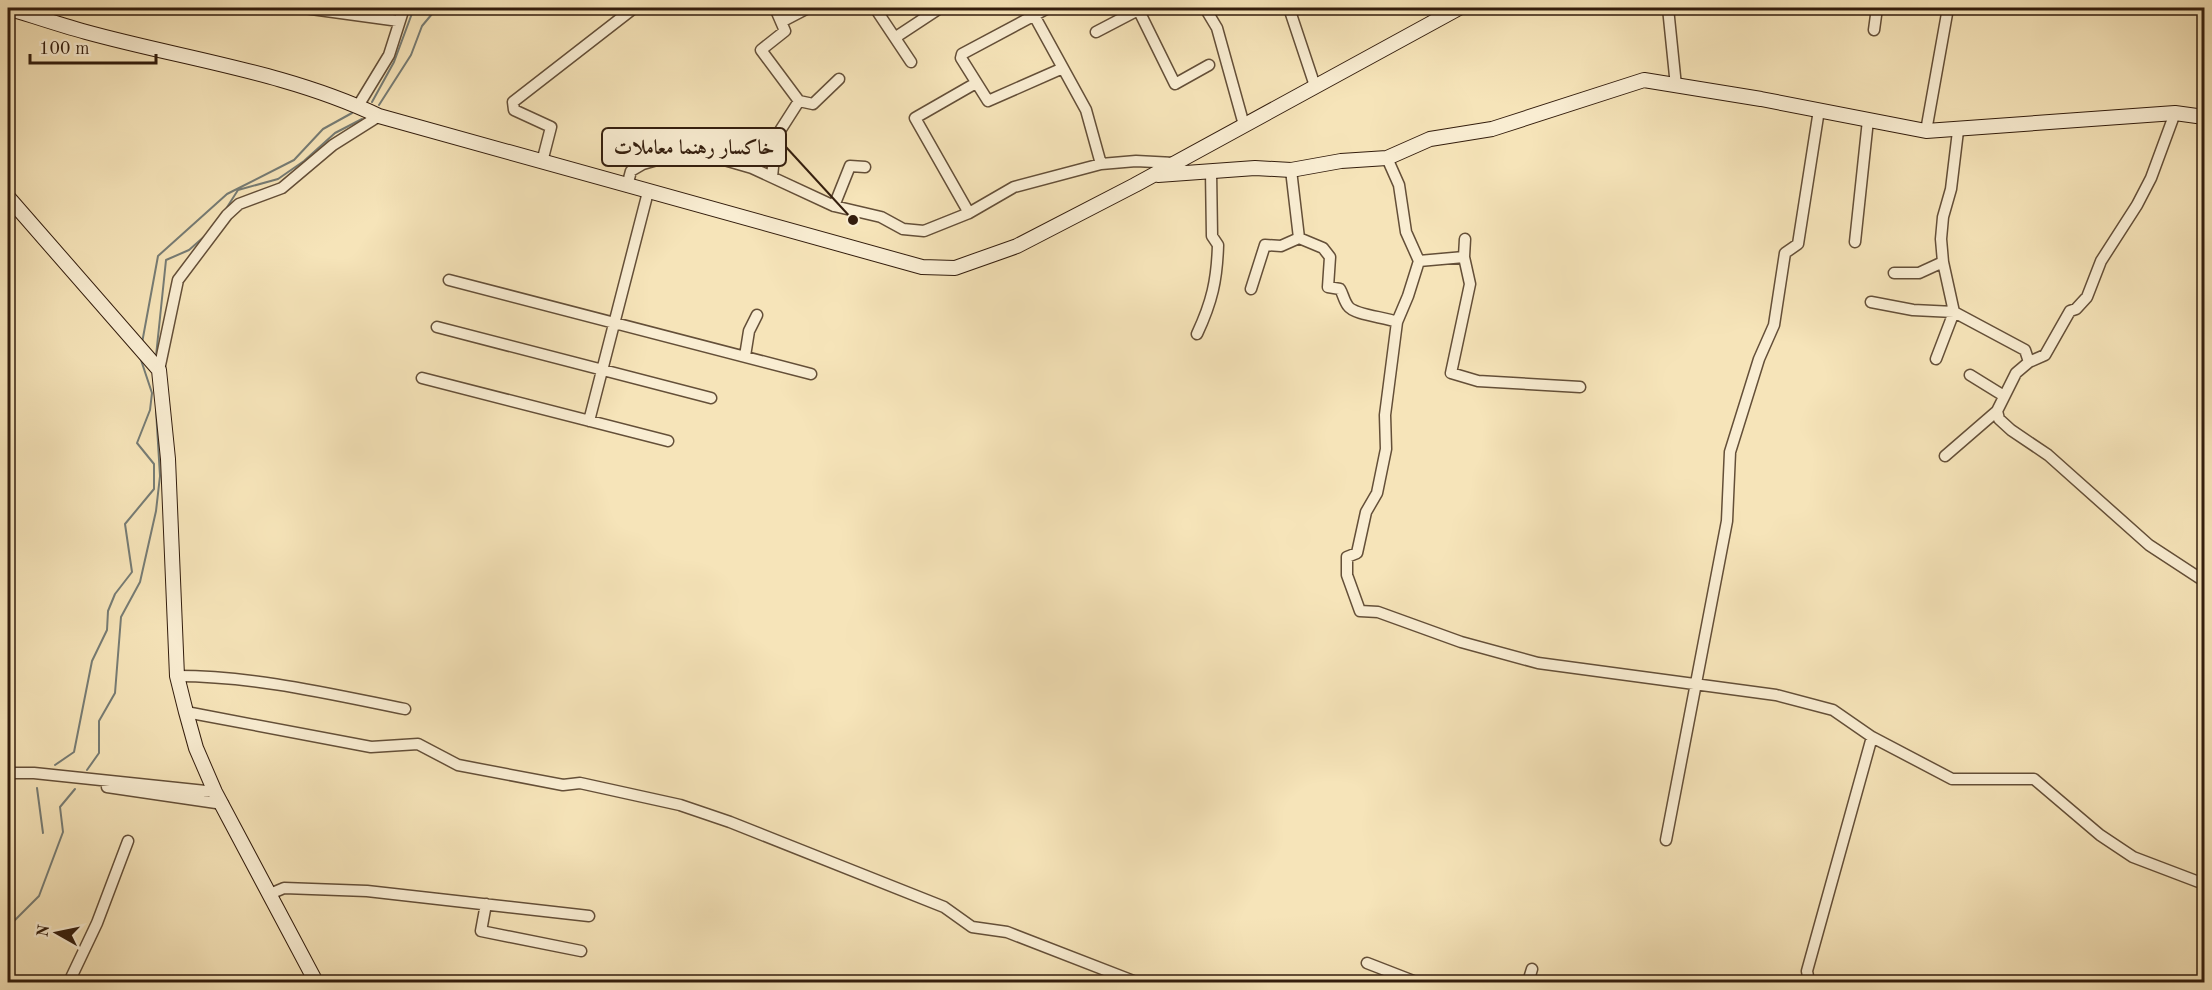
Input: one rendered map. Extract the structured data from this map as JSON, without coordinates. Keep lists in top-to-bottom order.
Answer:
{
  "places": ["خاکسار رهنما معاملات"],
  "scale_bar": "100 m",
  "north": "left"
}
